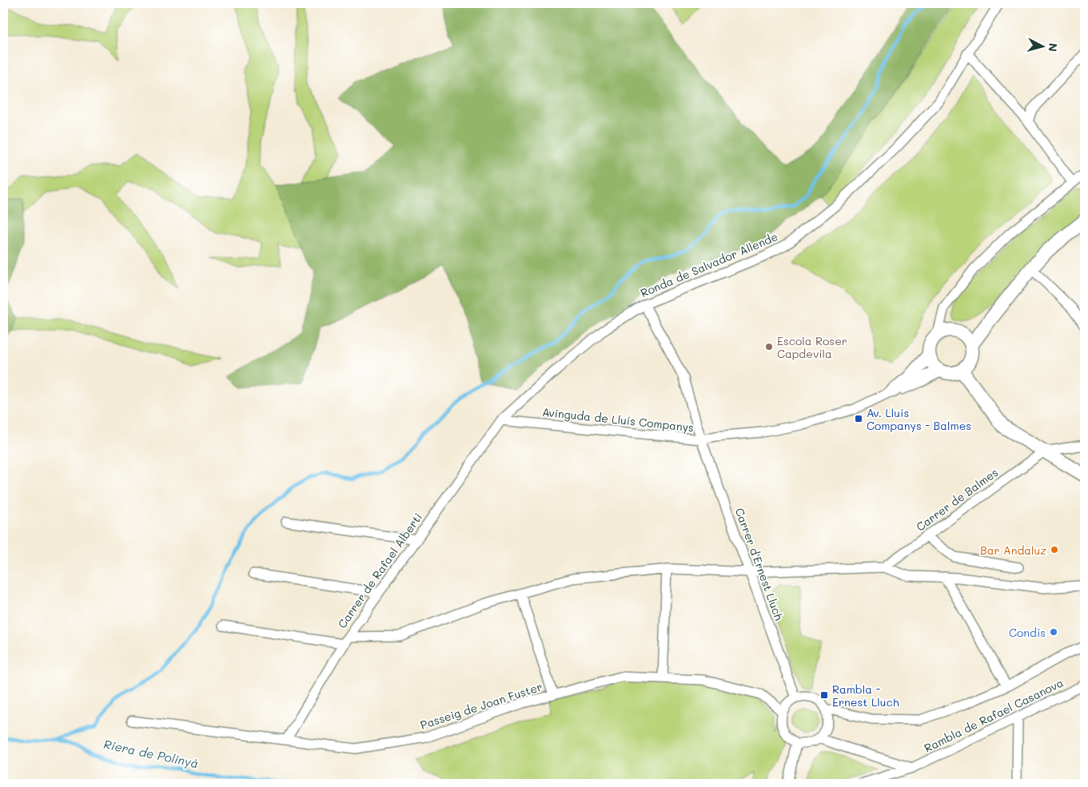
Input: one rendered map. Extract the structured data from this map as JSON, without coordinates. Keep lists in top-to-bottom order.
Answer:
{
  "streets": {
    "street": [
      "Ronda de Salvador Allende",
      "Avinguda de Lluís Companys",
      "Carrer de Balmes",
      "Carrer d'Ernest Lluch",
      "Carrer de Rafael Alberti",
      "Passeig de Joan Fuster",
      "Rambla de Rafael Casanova"
    ]
  },
  "crossings": [
    ["Ronda de Salvador Allende", "Avinguda de Lluís Companys"],
    ["Ronda de Salvador Allende", "Carrer d'Ernest Lluch"],
    ["Ronda de Salvador Allende", "Carrer de Rafael Alberti"],
    ["Avinguda de Lluís Companys", "Carrer d'Ernest Lluch"],
    ["Avinguda de Lluís Companys", "Carrer de Rafael Alberti"],
    ["Carrer d'Ernest Lluch", "Passeig de Joan Fuster"],
    ["Carrer d'Ernest Lluch", "Rambla de Rafael Casanova"],
    ["Carrer de Rafael Alberti", "Passeig de Joan Fuster"],
    ["Passeig de Joan Fuster", "Rambla de Rafael Casanova"]
  ],
  "water": ["Riera de Polinyà"],
  "places": {
    "other": ["Escola Roser Capdevila", "Bar Andaluz", "Condis"],
    "transit": ["Av. Lluís Companys - Balmes", "Rambla - Ernest Lluch"]
  },
  "north": "right"
}
